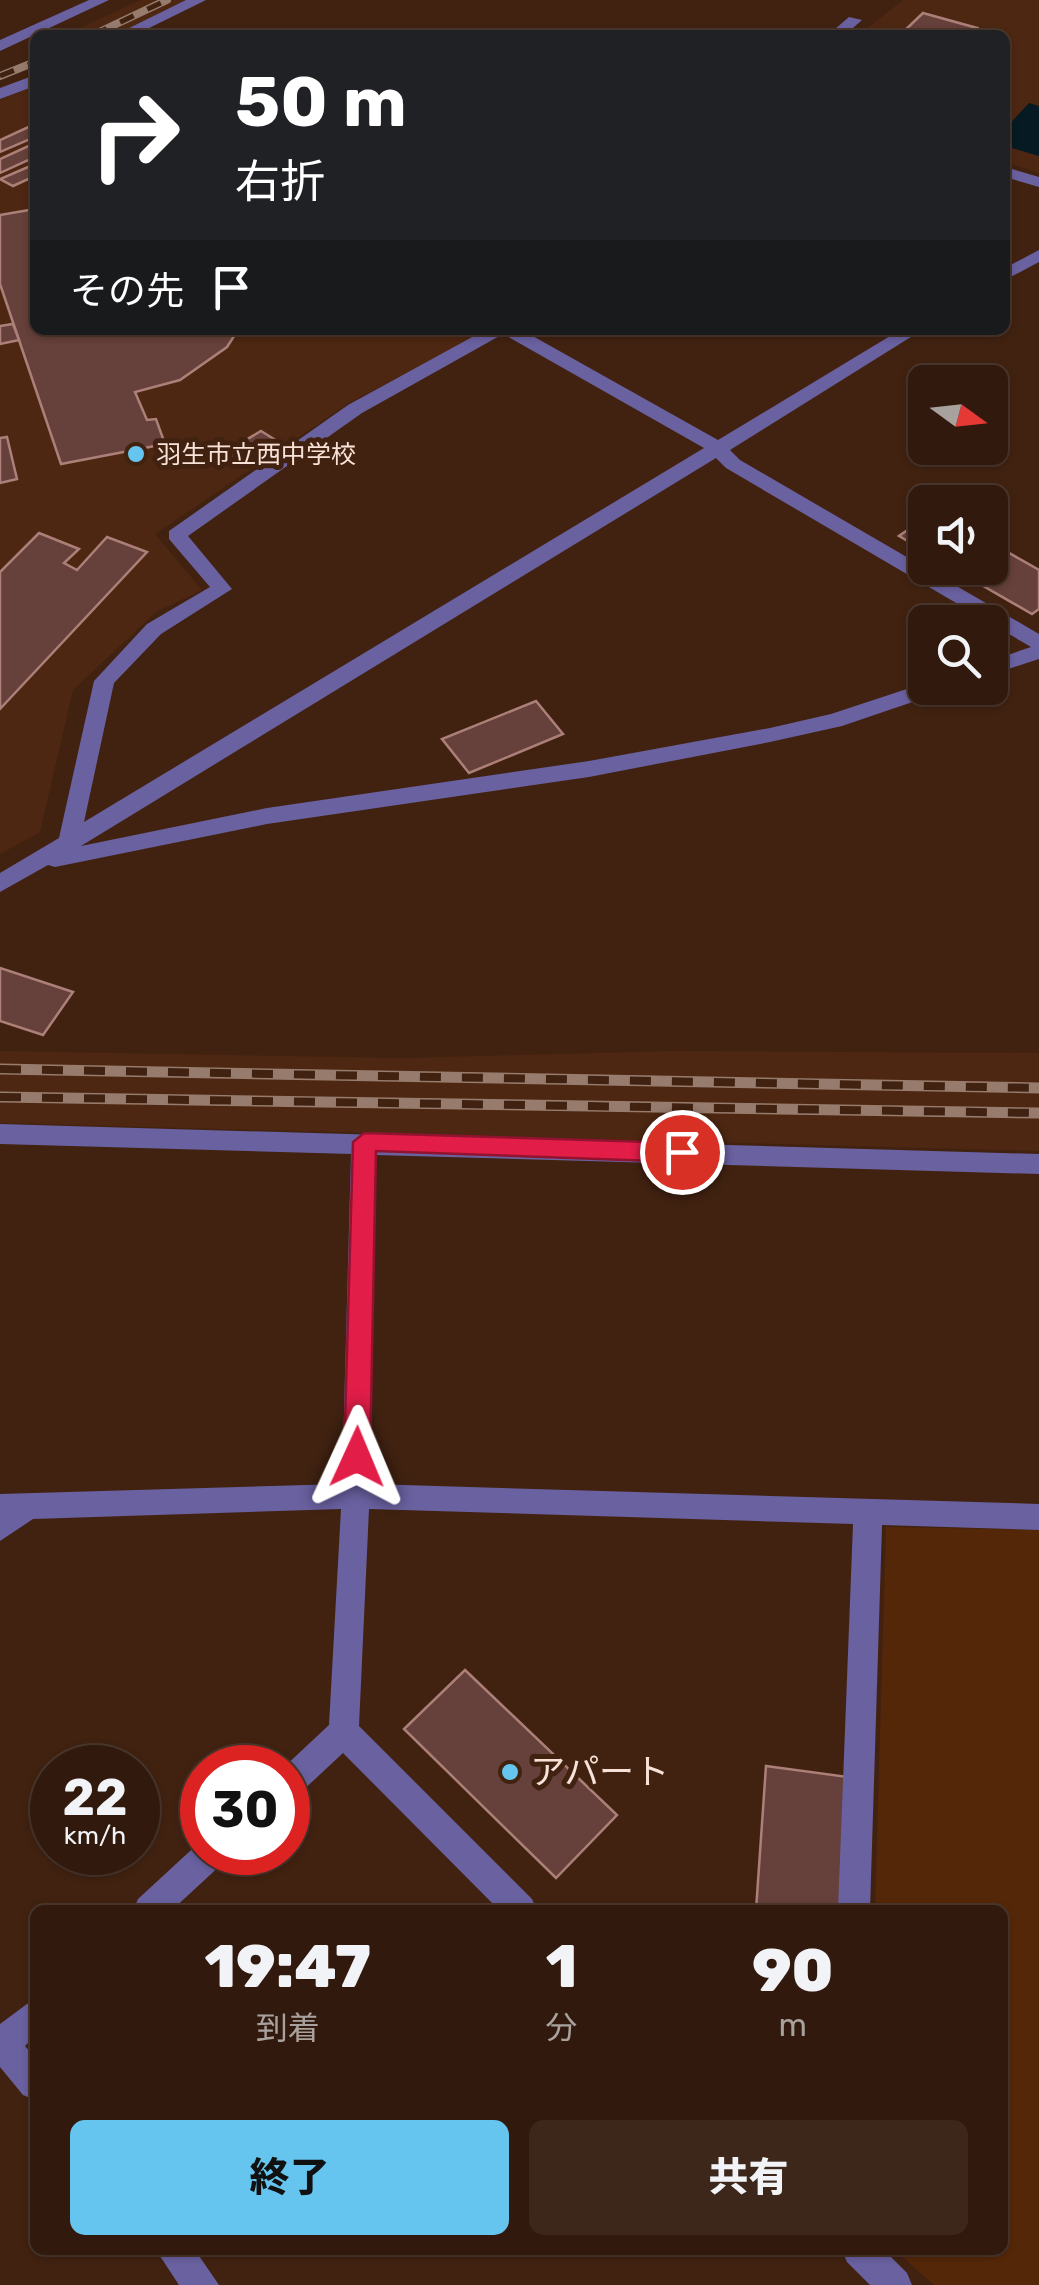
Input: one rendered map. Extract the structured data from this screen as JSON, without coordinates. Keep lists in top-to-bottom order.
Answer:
{
  "places": ["羽生市立西中学校", "アパート"],
  "north": "right",
  "page": {
    "turn": ["50 m", "右折"],
    "then": "その先",
    "speed": "22 km/h",
    "limit": "30",
    "eta": [
      "19:47",
      "到着",
      "1",
      "分",
      "90",
      "m"
    ],
    "buttons": ["終了", "共有"]
  }
}
